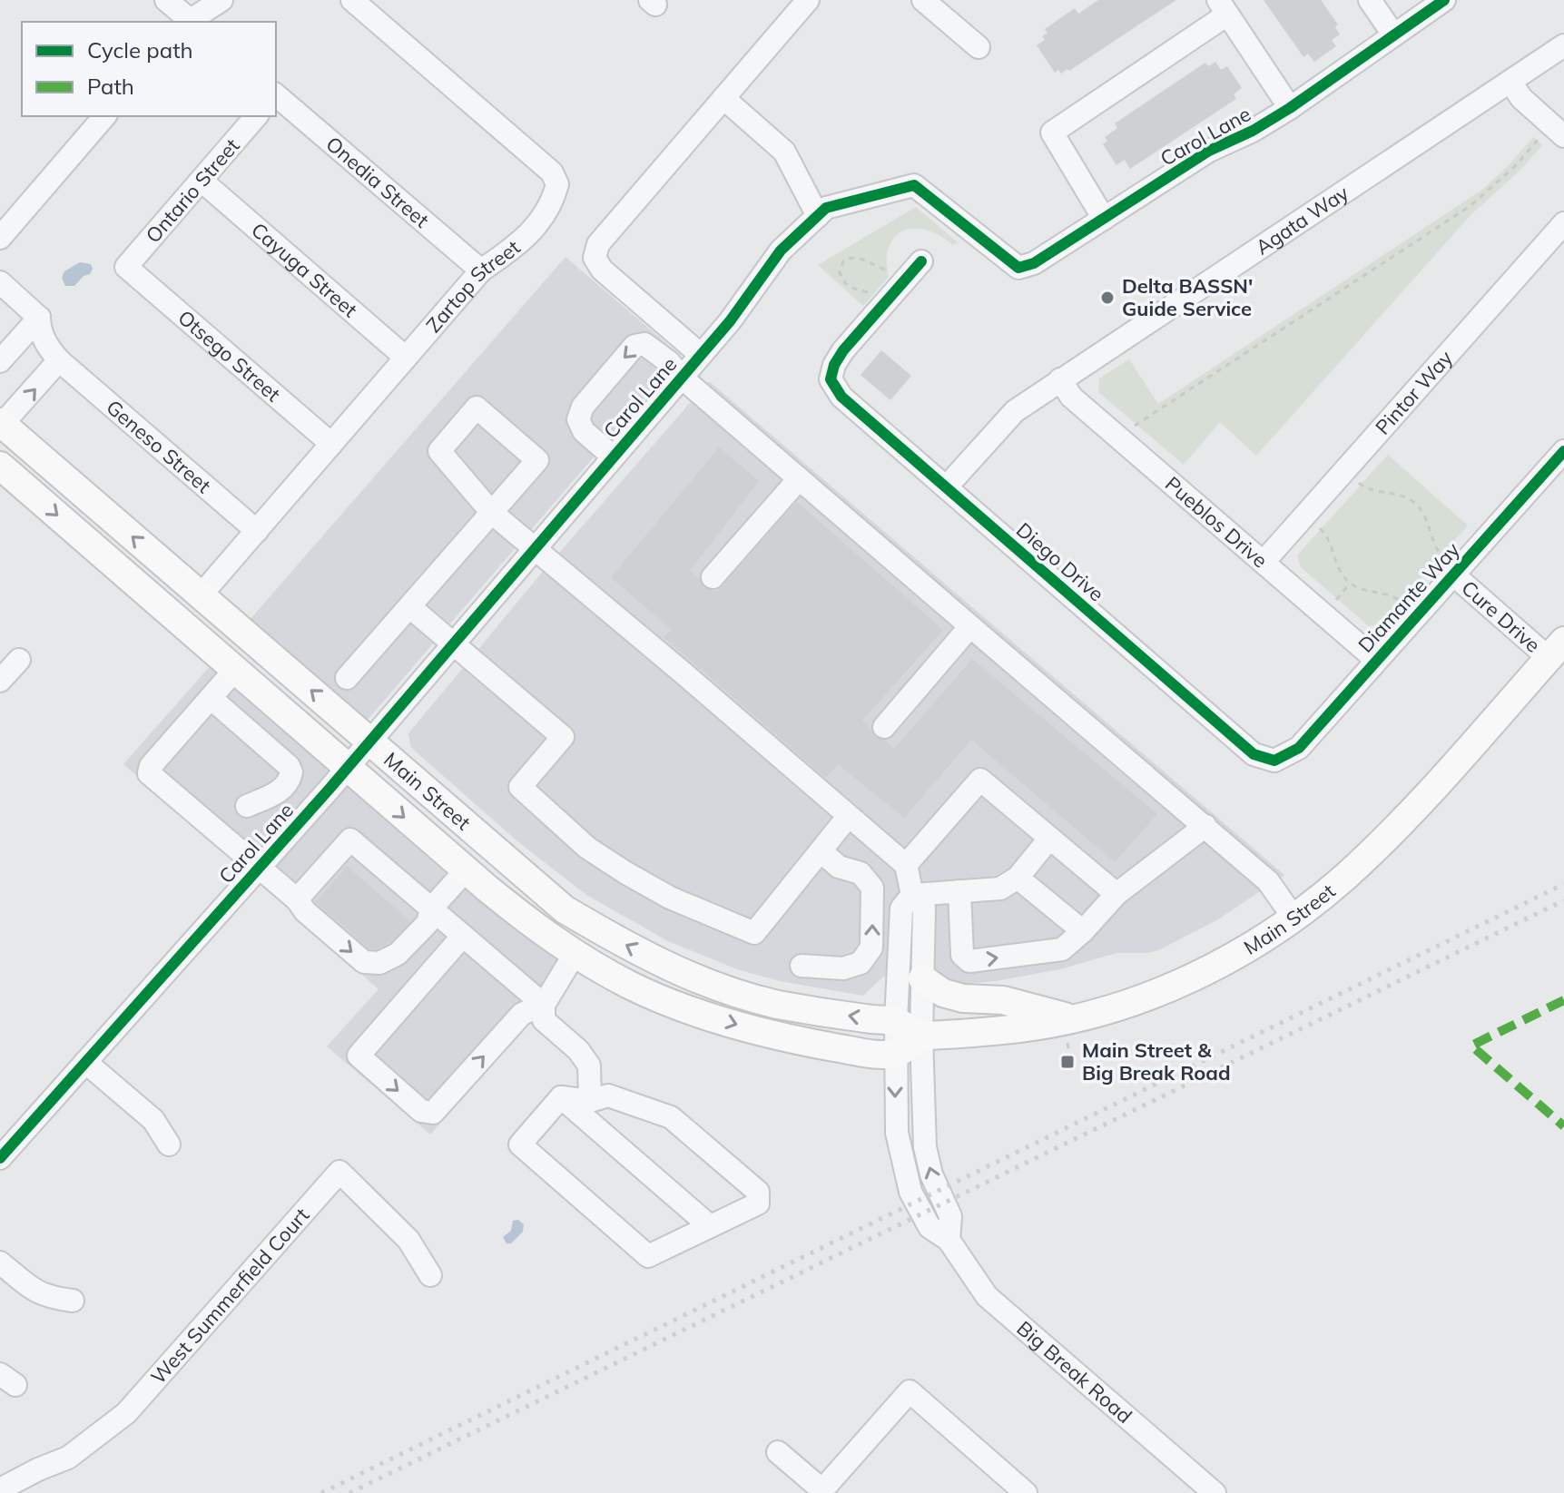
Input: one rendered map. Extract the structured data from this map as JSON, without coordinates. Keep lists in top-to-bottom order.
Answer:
{
  "streets": {
    "main road": ["Main Street"],
    "street": [
      "Carol Lane",
      "Onedia Street",
      "Ontario Street",
      "Agata Way",
      "Cayuga Street",
      "Zartop Street",
      "Otsego Street",
      "Pintor Way",
      "Geneso Street",
      "Pueblos Drive",
      "Diego Drive",
      "Diamante Way",
      "Cure Drive",
      "West Summerfield Court",
      "Big Break Road"
    ]
  },
  "crossings": [
    ["Carol Lane", "Main Street"],
    ["Onedia Street", "Zartop Street"],
    ["Ontario Street", "Cayuga Street"],
    ["Ontario Street", "Otsego Street"],
    ["Agata Way", "Pueblos Drive"],
    ["Agata Way", "Diego Drive"],
    ["Cayuga Street", "Zartop Street"],
    ["Zartop Street", "Otsego Street"],
    ["Zartop Street", "Geneso Street"],
    ["Zartop Street", "Main Street"],
    ["Pintor Way", "Pueblos Drive"],
    ["Pueblos Drive", "Diamante Way"],
    ["Diego Drive", "Diamante Way"],
    ["Diamante Way", "Cure Drive"],
    ["Cure Drive", "Main Street"],
    ["Main Street", "Big Break Road"]
  ],
  "places": {
    "other": ["Delta BASSN' Guide Service"],
    "transit": ["Main Street & Big Break Road"]
  },
  "legend": ["Cycle path", "Path"]
}
